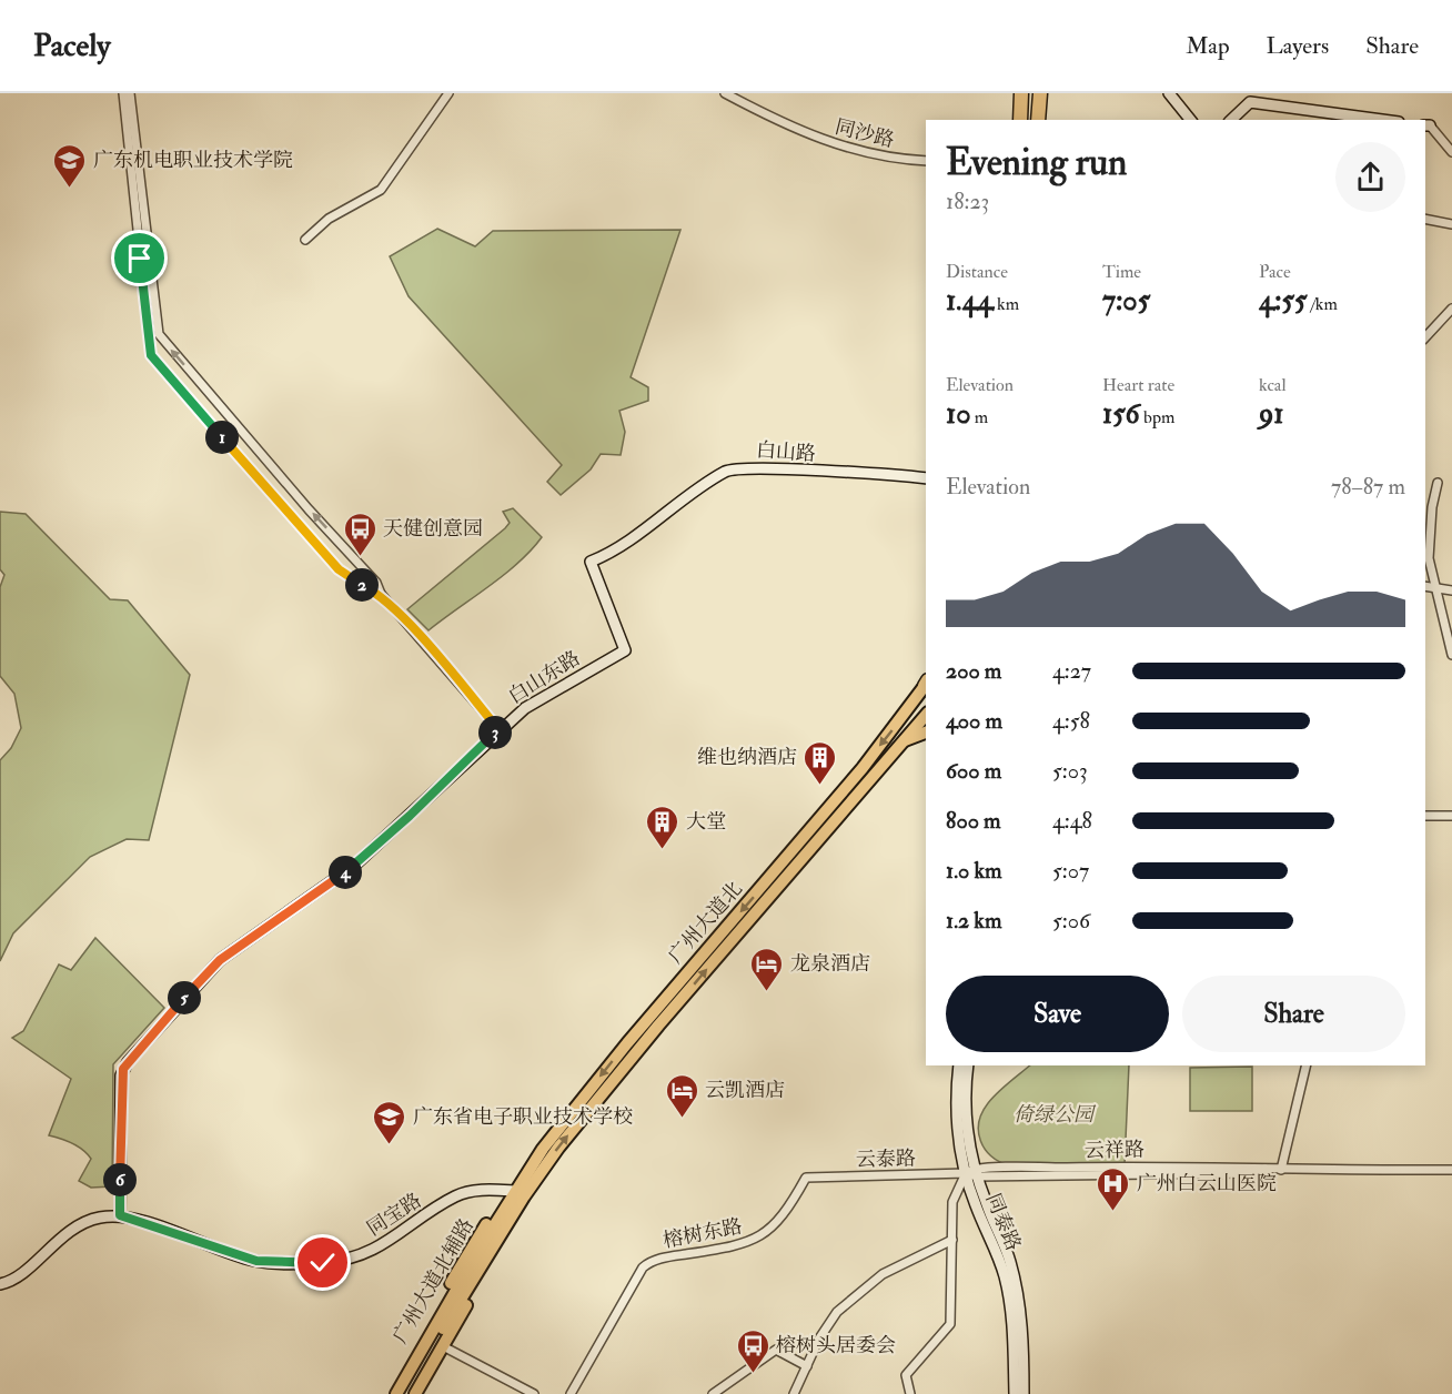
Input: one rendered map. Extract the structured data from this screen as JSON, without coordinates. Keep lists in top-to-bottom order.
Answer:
{
  "streets": {
    "main road": ["广州大道北", "广州大道北辅路"],
    "street": [
      "同沙路",
      "白山路",
      "白山东路",
      "云祥路",
      "云泰路",
      "同宝路",
      "同泰路",
      "榕树东路"
    ]
  },
  "crossings": [
    ["白山路", "白山东路"],
    ["白山东路", "同宝路"],
    ["广州大道北", "同宝路"],
    ["广州大道北", "广州大道北辅路"],
    ["云祥路", "云泰路"],
    ["云祥路", "同泰路"],
    ["云泰路", "同泰路"],
    ["云泰路", "榕树东路"],
    ["同宝路", "广州大道北辅路"]
  ],
  "parks": ["倚绿公园"],
  "places": {
    "school or university": ["广东机电职业技术学院", "广东省电子职业技术学校"],
    "bus stop": ["天健创意园", "榕树头居委会"],
    "building": ["维也纳酒店", "大堂"],
    "hotel": ["龙泉酒店", "云凯酒店"],
    "hospital": ["广州白云山医院"]
  },
  "page": {
    "header": "Pacely",
    "nav": ["Map", "Layers", "Share"],
    "heading": ["Evening run", "18:23"],
    "stats": [
      ["Distance", "1.44 km"],
      ["Time", "7:05"],
      ["Pace", "4:55 /km"],
      ["Elevation", "10 m"],
      ["Heart rate", "156 bpm"],
      ["kcal", "91"]
    ],
    "pins": [
      "1",
      "2",
      "3",
      "4",
      "5",
      "6"
    ],
    "chart": ["Elevation", "78–87 m"],
    "list": [
      {
        "name": "200 m",
        "note": "4:27"
      },
      {
        "name": "400 m",
        "note": "4:58"
      },
      {
        "name": "600 m",
        "note": "5:03"
      },
      {
        "name": "800 m",
        "note": "4:48"
      },
      {
        "name": "1.0 km",
        "note": "5:07"
      },
      {
        "name": "1.2 km",
        "note": "5:06"
      }
    ],
    "buttons": ["Save", "Share"]
  }
}
